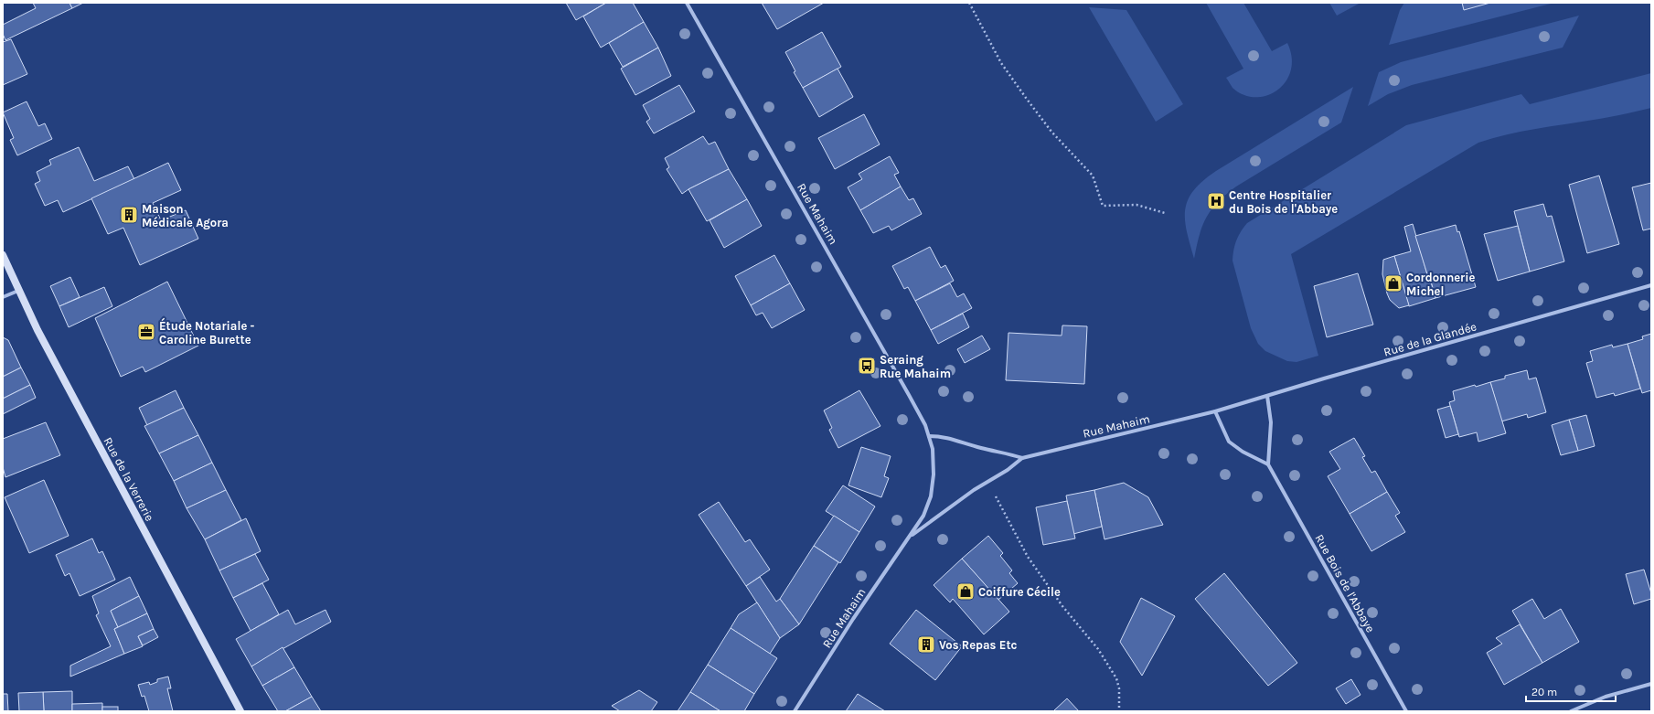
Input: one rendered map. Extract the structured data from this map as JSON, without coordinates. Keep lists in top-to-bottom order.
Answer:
{
  "streets": {
    "street": [
      "Rue Mahaim",
      "Rue de la Glandée",
      "Rue de la Verrerie",
      "Rue Bois de l'Abbaye"
    ]
  },
  "crossings": [
    ["Rue Mahaim", "Rue de la Glandée"]
  ],
  "places": {
    "hospital": ["Centre Hospitalier du Bois de l'Abbaye"],
    "building": ["Maison Médicale Agora", "Vos Repas Etc"],
    "shop": ["Cordonnerie Michel", "Coiffure Cécile"],
    "office": ["Étude Notariale - Caroline Burette"],
    "bus stop": ["Seraing Rue Mahaim"]
  },
  "scale_bar": "20 m"
}
